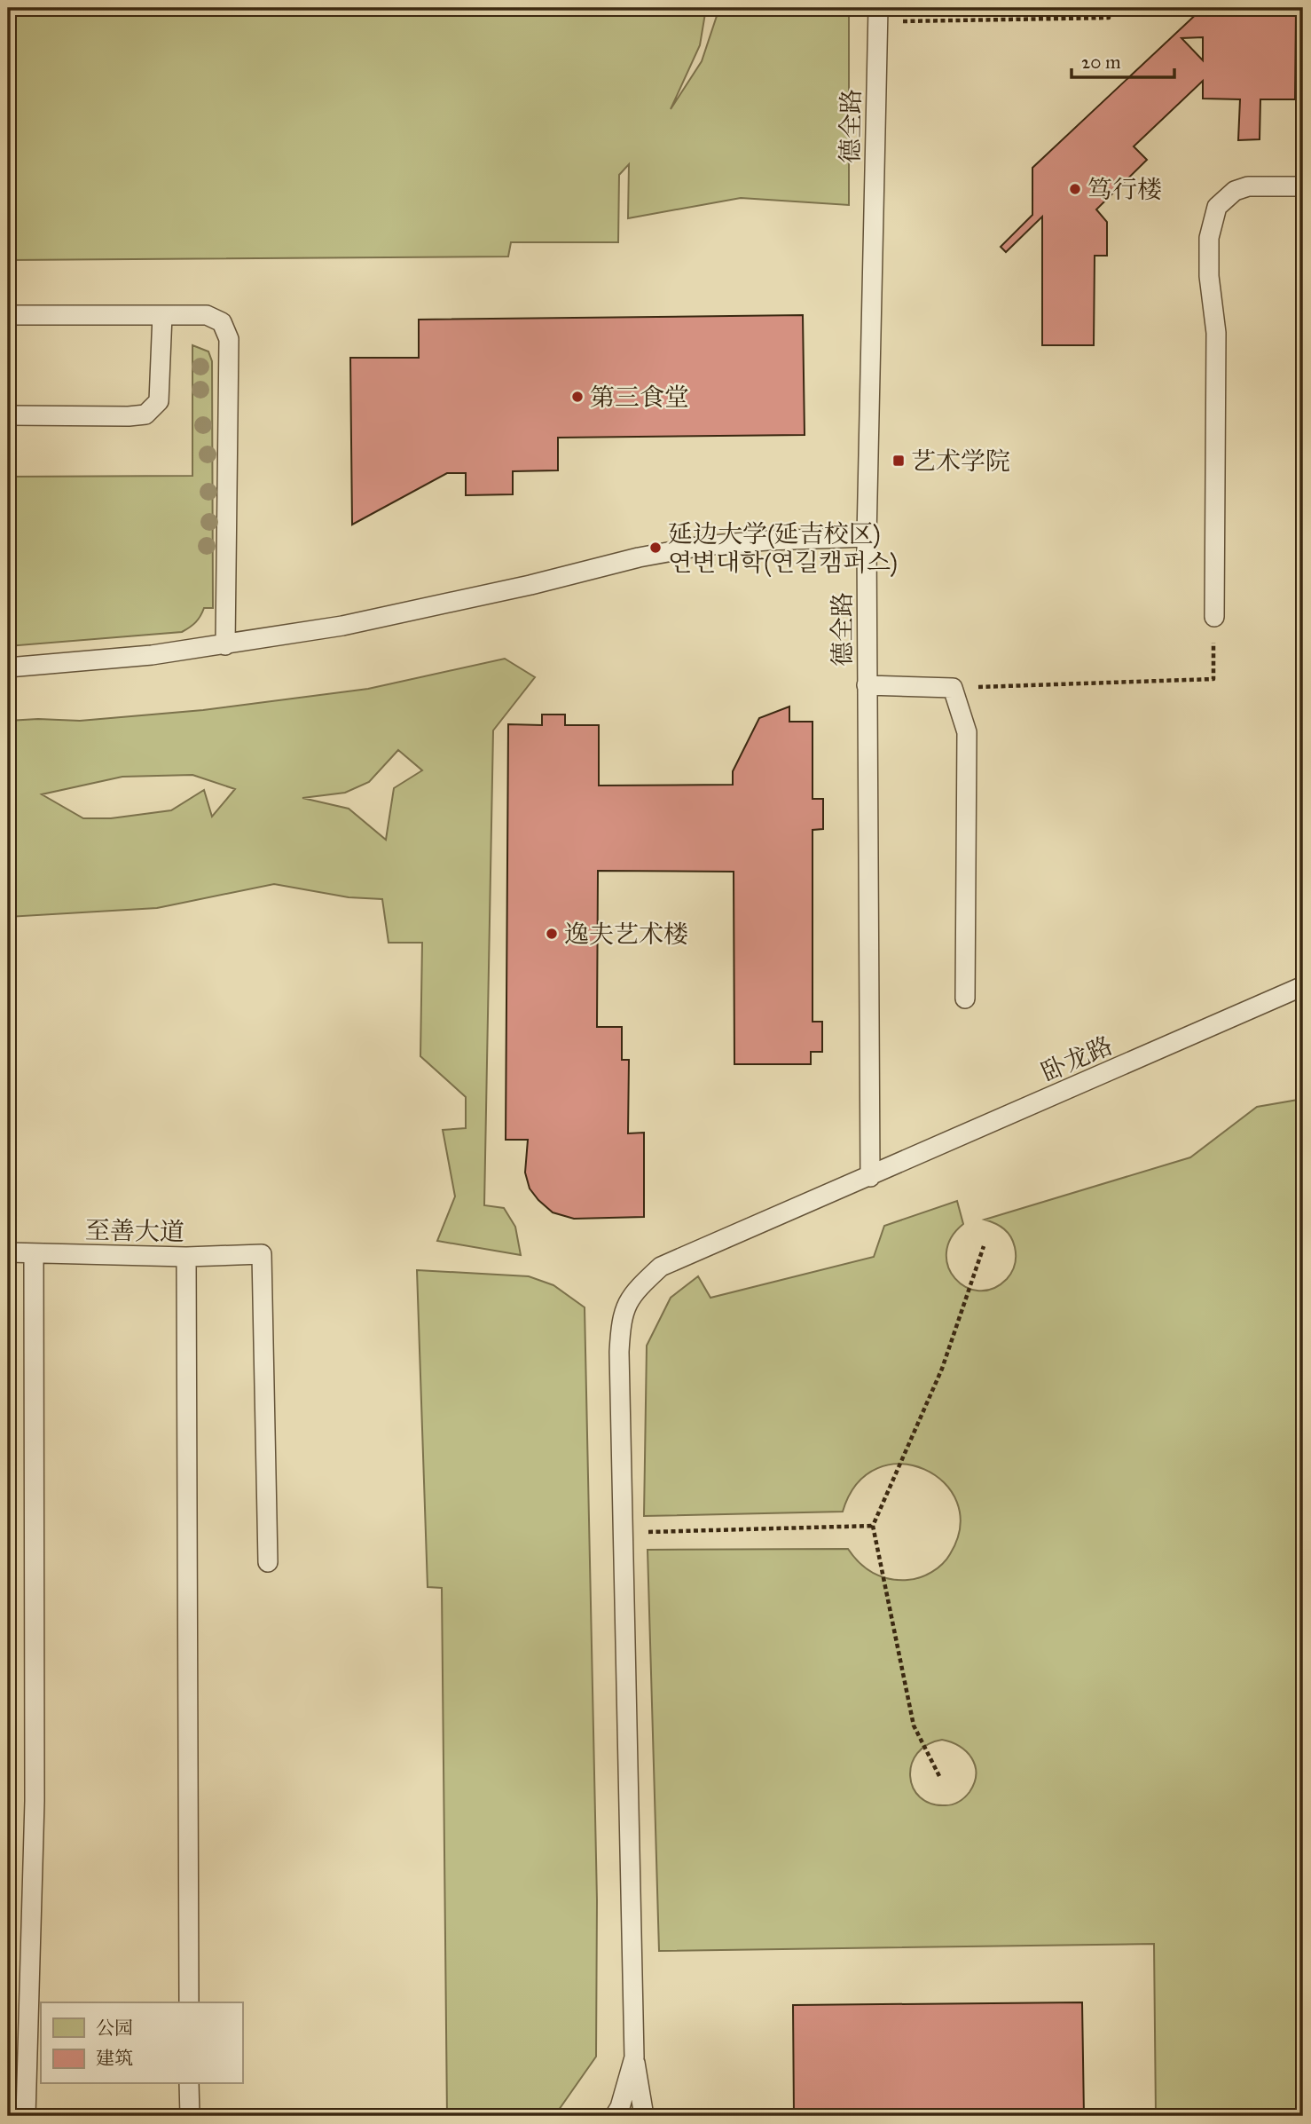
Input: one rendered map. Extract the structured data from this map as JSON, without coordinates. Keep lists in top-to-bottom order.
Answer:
{
  "streets": {
    "lane": ["德全路", "卧龙路", "至善大道"]
  },
  "crossings": [
    ["德全路", "卧龙路"]
  ],
  "places": {
    "other": [
      "笃行楼",
      "第三食堂",
      "延边大学(延吉校区) 연변대학(연길캠퍼스)",
      "逸夫艺术楼"
    ],
    "transit": ["艺术学院"]
  },
  "legend": ["公园", "建筑"],
  "scale_bar": "20 m"
}
